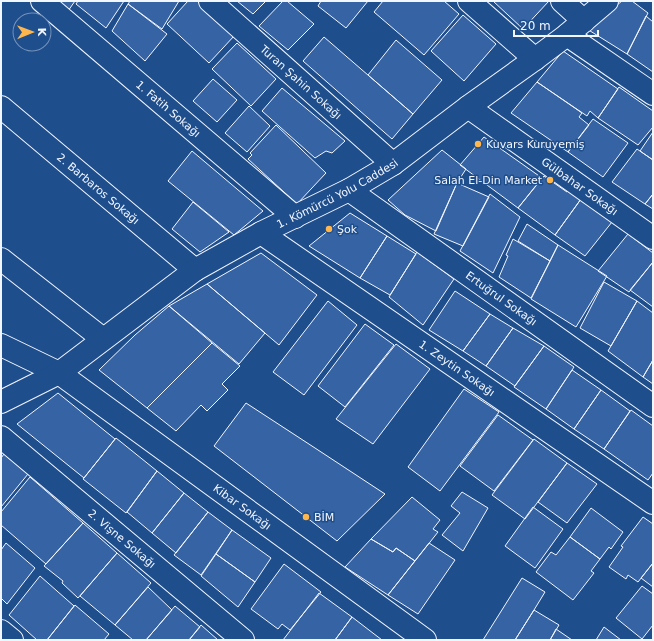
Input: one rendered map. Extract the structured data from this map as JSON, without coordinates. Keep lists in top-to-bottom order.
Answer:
{
  "streets": {
    "street": [
      "Turan Şahin Sokağı",
      "1. Fatih Sokağı",
      "Gülbahar Sokağı",
      "2. Barbaros Sokağı",
      "1. Kömürcü Yolu Caddesi",
      "Ertuğrul Sokağı",
      "1. Zeytin Sokağı",
      "Kibar Sokağı",
      "2. Vişne Sokağı"
    ]
  },
  "crossings": [
    ["Turan Şahin Sokağı", "1. Kömürcü Yolu Caddesi"],
    ["1. Fatih Sokağı", "1. Kömürcü Yolu Caddesi"],
    ["Gülbahar Sokağı", "1. Kömürcü Yolu Caddesi"],
    ["2. Barbaros Sokağı", "1. Kömürcü Yolu Caddesi"],
    ["1. Kömürcü Yolu Caddesi", "Ertuğrul Sokağı"],
    ["1. Kömürcü Yolu Caddesi", "1. Zeytin Sokağı"],
    ["1. Kömürcü Yolu Caddesi", "Kibar Sokağı"]
  ],
  "places": [
    "Kuvars Kuruyemiş",
    "Salah El-Din Market",
    "Şok",
    "BİM"
  ],
  "scale_bar": "20 m",
  "north": "right"
}
